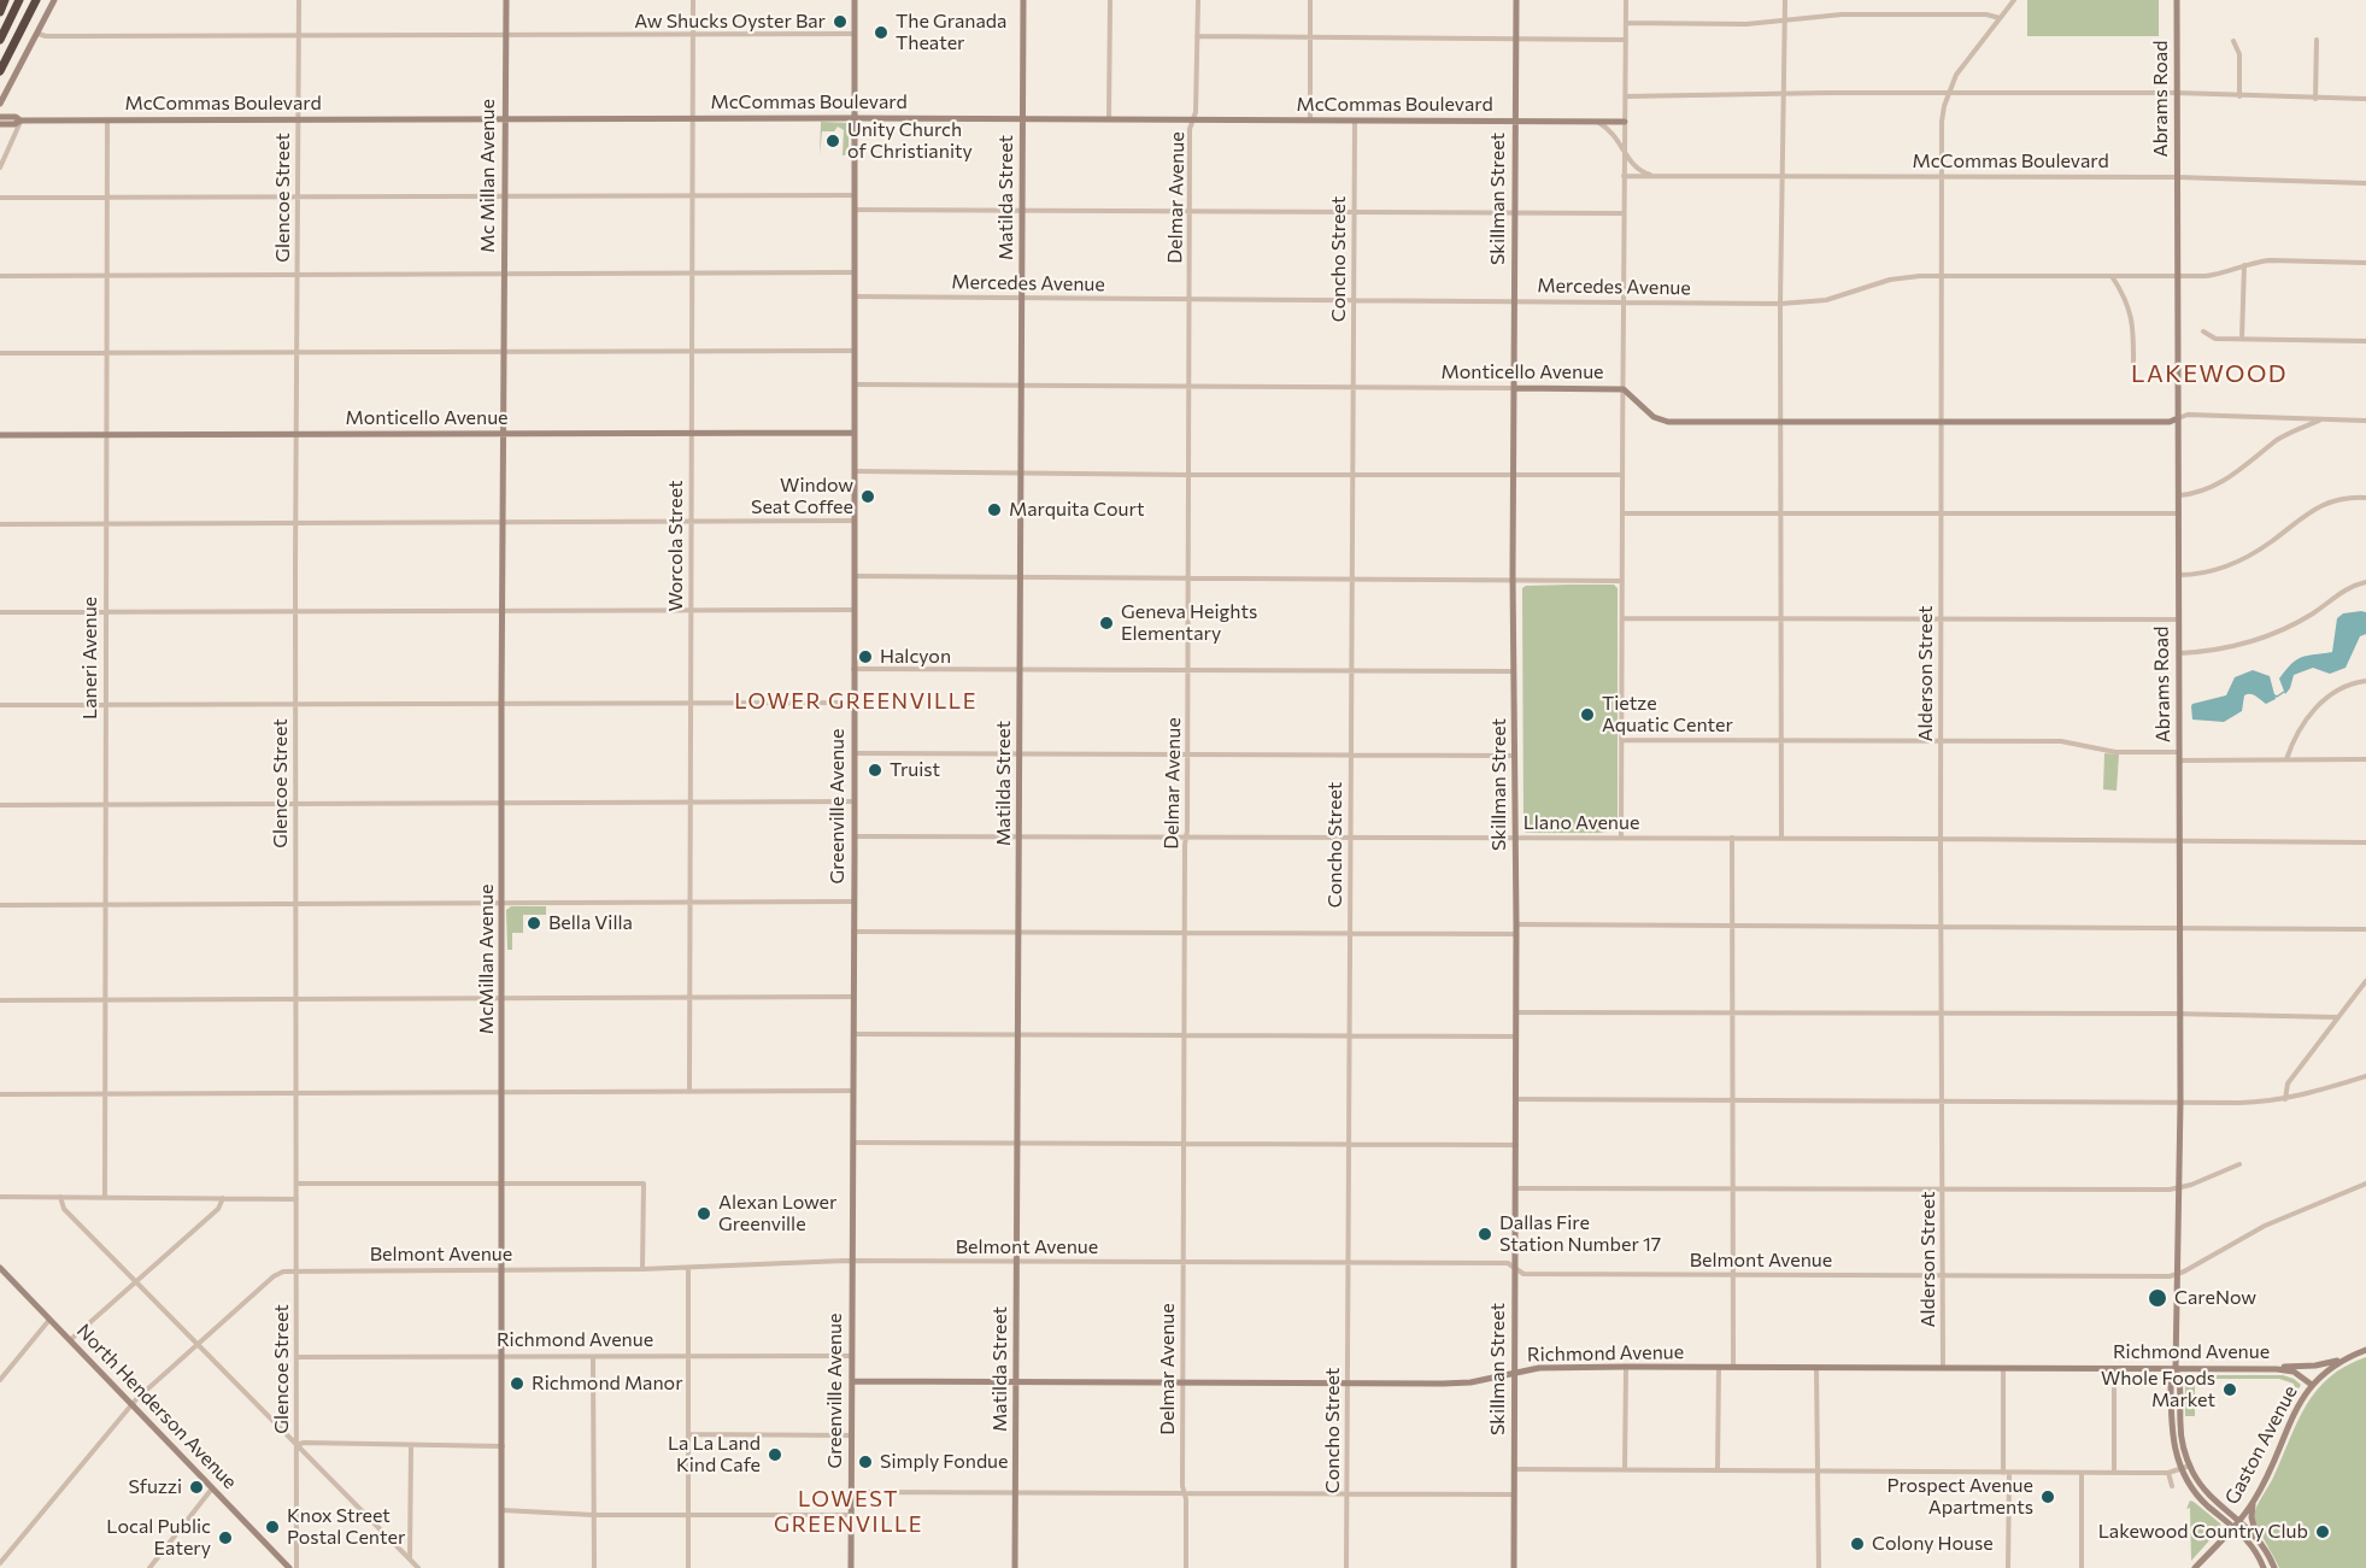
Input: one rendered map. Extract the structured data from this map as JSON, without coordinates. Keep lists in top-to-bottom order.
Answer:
{
  "streets": {
    "street": [
      "Abrams Road",
      "McCommas Boulevard",
      "Mc Millan Avenue",
      "Glencoe Street",
      "Matilda Street",
      "Delmar Avenue",
      "Skillman Street",
      "Concho Street",
      "Mercedes Avenue",
      "Monticello Avenue",
      "Worcola Street",
      "Laneri Avenue",
      "Alderson Street",
      "Greenville Avenue",
      "Llano Avenue",
      "McMillan Avenue",
      "Belmont Avenue",
      "Richmond Avenue",
      "North Henderson Avenue",
      "Gaston Avenue"
    ]
  },
  "crossings": [
    ["Abrams Road", "McCommas Boulevard"],
    ["Abrams Road", "Mercedes Avenue"],
    ["Abrams Road", "Monticello Avenue"],
    ["Abrams Road", "Llano Avenue"],
    ["Abrams Road", "Belmont Avenue"],
    ["Abrams Road", "Richmond Avenue"],
    ["Abrams Road", "Gaston Avenue"],
    ["McCommas Boulevard", "Mc Millan Avenue"],
    ["McCommas Boulevard", "Glencoe Street"],
    ["McCommas Boulevard", "Matilda Street"],
    ["McCommas Boulevard", "Delmar Avenue"],
    ["McCommas Boulevard", "Skillman Street"],
    ["McCommas Boulevard", "Concho Street"],
    ["McCommas Boulevard", "Worcola Street"],
    ["McCommas Boulevard", "Laneri Avenue"],
    ["McCommas Boulevard", "Alderson Street"],
    ["McCommas Boulevard", "Greenville Avenue"],
    ["Mc Millan Avenue", "McMillan Avenue"],
    ["Glencoe Street", "Monticello Avenue"],
    ["Glencoe Street", "Belmont Avenue"],
    ["Glencoe Street", "Richmond Avenue"],
    ["Matilda Street", "Mercedes Avenue"],
    ["Matilda Street", "Monticello Avenue"],
    ["Matilda Street", "Llano Avenue"],
    ["Matilda Street", "Belmont Avenue"],
    ["Matilda Street", "Richmond Avenue"],
    ["Delmar Avenue", "Mercedes Avenue"],
    ["Delmar Avenue", "Monticello Avenue"],
    ["Delmar Avenue", "Llano Avenue"],
    ["Delmar Avenue", "Belmont Avenue"],
    ["Delmar Avenue", "Richmond Avenue"],
    ["Skillman Street", "Mercedes Avenue"],
    ["Skillman Street", "Monticello Avenue"],
    ["Skillman Street", "Llano Avenue"],
    ["Skillman Street", "Belmont Avenue"],
    ["Skillman Street", "Richmond Avenue"],
    ["Concho Street", "Mercedes Avenue"],
    ["Concho Street", "Monticello Avenue"],
    ["Concho Street", "Llano Avenue"],
    ["Concho Street", "Belmont Avenue"],
    ["Concho Street", "Richmond Avenue"],
    ["Mercedes Avenue", "Alderson Street"],
    ["Mercedes Avenue", "Greenville Avenue"],
    ["Monticello Avenue", "Worcola Street"],
    ["Monticello Avenue", "Laneri Avenue"],
    ["Monticello Avenue", "Alderson Street"],
    ["Monticello Avenue", "Greenville Avenue"],
    ["Monticello Avenue", "McMillan Avenue"],
    ["Alderson Street", "Llano Avenue"],
    ["Alderson Street", "Belmont Avenue"],
    ["Alderson Street", "Richmond Avenue"],
    ["Greenville Avenue", "Llano Avenue"],
    ["Greenville Avenue", "Belmont Avenue"],
    ["Greenville Avenue", "Richmond Avenue"],
    ["McMillan Avenue", "Belmont Avenue"],
    ["McMillan Avenue", "Richmond Avenue"],
    ["Belmont Avenue", "North Henderson Avenue"],
    ["Richmond Avenue", "Gaston Avenue"]
  ],
  "districts": ["LAKEWOOD", "LOWER GREENVILLE", "LOWEST GREENVILLE"],
  "places": [
    "Aw Shucks Oyster Bar",
    "The Granada Theater",
    "Unity Church of Christianity",
    "Window Seat Coffee",
    "Marquita Court",
    "Geneva Heights Elementary",
    "Halcyon",
    "Tietze Aquatic Center",
    "Truist",
    "Bella Villa",
    "Alexan Lower Greenville",
    "Dallas Fire Station Number 17",
    "CareNow",
    "Richmond Manor",
    "Whole Foods Market",
    "La La Land Kind Cafe",
    "Simply Fondue",
    "Sfuzzi",
    "Prospect Avenue Apartments",
    "Knox Street Postal Center",
    "Lakewood Country Club",
    "Local Public Eatery",
    "Colony House"
  ]
}
